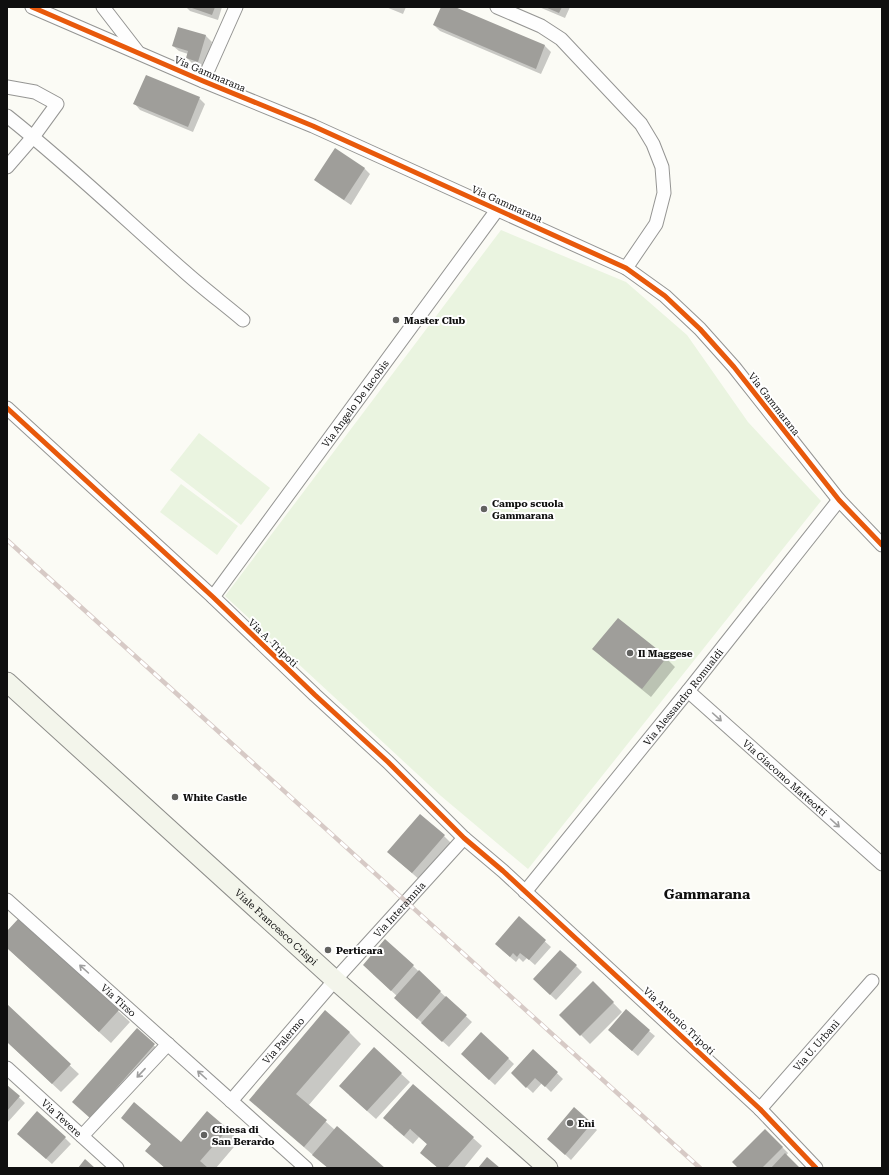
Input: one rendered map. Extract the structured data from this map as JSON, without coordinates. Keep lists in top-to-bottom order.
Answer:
{
  "streets": {
    "street": [
      "Via Gammarana",
      "Via Angelo De Iacobis",
      "Via A. Tripoti",
      "Via Alessandro Romualdi",
      "Via Giacomo Matteotti",
      "Via Interamnia",
      "Viale Francesco Crispi",
      "Via Tirso",
      "Via Antonio Tripoti",
      "Via Palermo",
      "Via U. Urbani",
      "Via Tevere"
    ]
  },
  "crossings": [
    ["Via Gammarana", "Via Angelo De Iacobis"],
    ["Via Gammarana", "Via Alessandro Romualdi"],
    ["Via Angelo De Iacobis", "Via A. Tripoti"],
    ["Via A. Tripoti", "Via Alessandro Romualdi"],
    ["Via A. Tripoti", "Via Interamnia"],
    ["Via A. Tripoti", "Via Antonio Tripoti"],
    ["Via Alessandro Romualdi", "Via Giacomo Matteotti"],
    ["Via Alessandro Romualdi", "Via Antonio Tripoti"],
    ["Via Interamnia", "Viale Francesco Crispi"],
    ["Via Interamnia", "Via Palermo"],
    ["Viale Francesco Crispi", "Via Palermo"],
    ["Via Tirso", "Via Palermo"],
    ["Via Antonio Tripoti", "Via U. Urbani"]
  ],
  "one_way": ["Via Giacomo Matteotti", "Via Tirso"],
  "districts": ["Gammarana"],
  "places": [
    "Master Club",
    "Campo scuola Gammarana",
    "Il Maggese",
    "White Castle",
    "Perticara",
    "Eni",
    "Chiesa di San Berardo"
  ]
}
